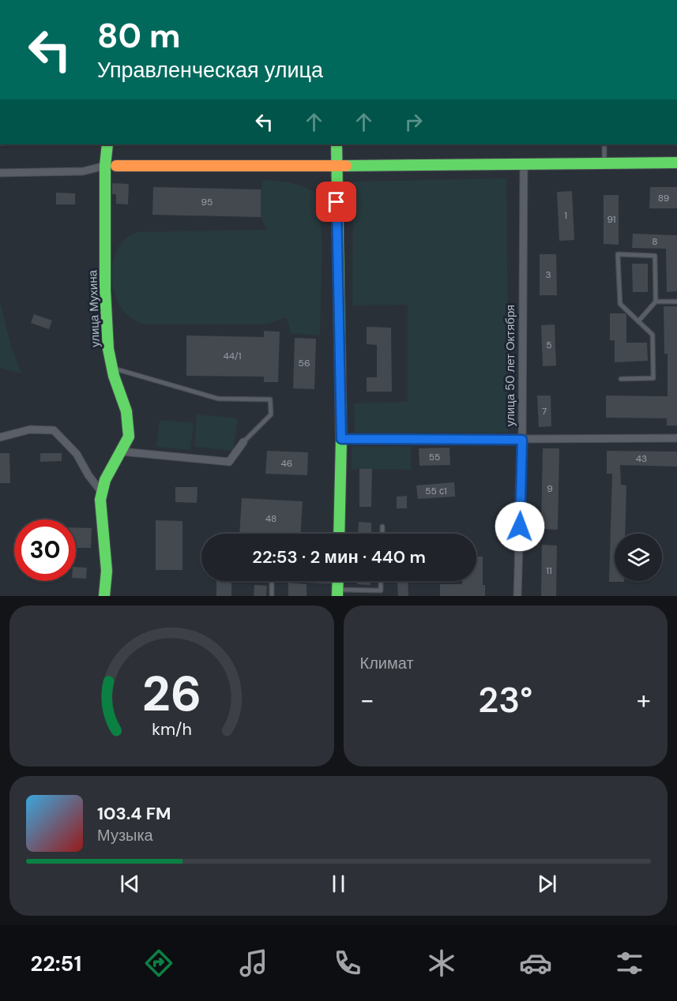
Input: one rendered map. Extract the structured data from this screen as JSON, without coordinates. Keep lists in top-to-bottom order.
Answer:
{
  "streets": {
    "street": ["улица Мухина", "улица 50 лет Октября"]
  },
  "house_numbers": [
    "89",
    "95",
    "1",
    "91",
    "8",
    "3",
    "5",
    "44/1",
    "56",
    "7",
    "55",
    "43",
    "46",
    "9",
    "55 с1",
    "48",
    "11"
  ],
  "page": {
    "turn": ["80 m", "Управленческая улица"],
    "limit": "30",
    "trip": "22:53 · 2 мин · 440 m",
    "tile": "Климат",
    "heat": ["−", "23°", "+"],
    "song": ["103.4 FM", "Музыка"],
    "tabs": "22:51",
    "gauge": ["26", "km/h"]
  }
}
